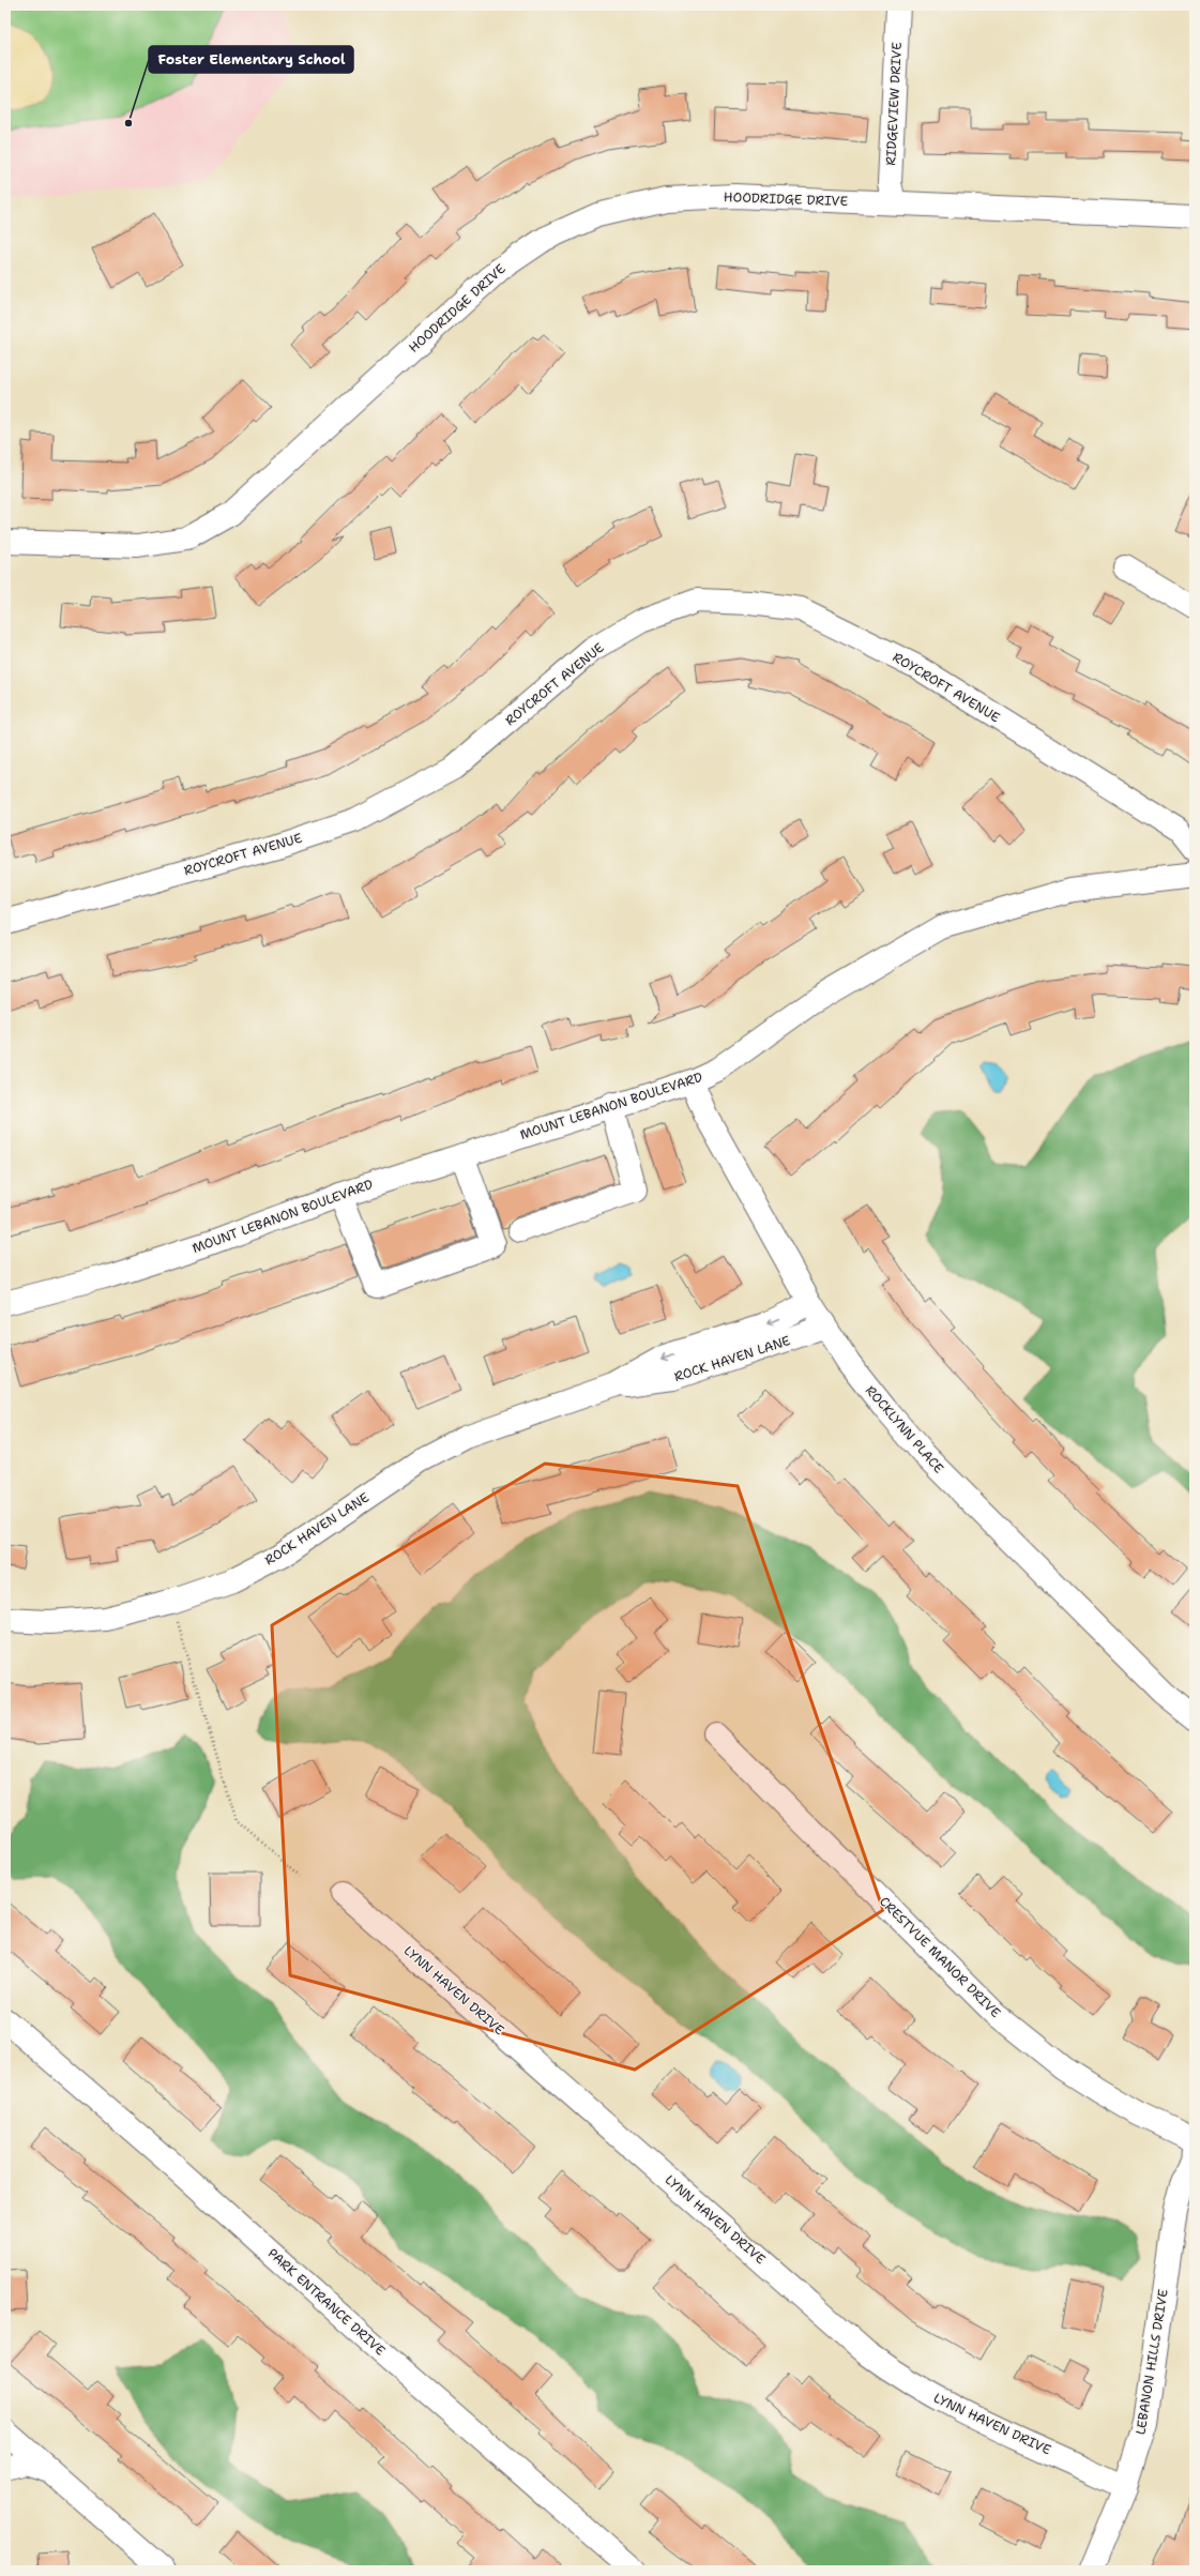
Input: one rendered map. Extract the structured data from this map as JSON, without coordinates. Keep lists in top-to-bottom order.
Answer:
{
  "streets": {
    "street": [
      "RIDGEVIEW DRIVE",
      "HOODRIDGE DRIVE",
      "ROYCROFT AVENUE",
      "MOUNT LEBANON BOULEVARD",
      "ROCK HAVEN LANE",
      "ROCKLYNN PLACE",
      "CRESTVUE MANOR DRIVE",
      "LYNN HAVEN DRIVE",
      "PARK ENTRANCE DRIVE",
      "LEBANON HILLS DRIVE"
    ]
  },
  "crossings": [
    ["RIDGEVIEW DRIVE", "HOODRIDGE DRIVE"],
    ["MOUNT LEBANON BOULEVARD", "ROCKLYNN PLACE"],
    ["ROCK HAVEN LANE", "ROCKLYNN PLACE"],
    ["LYNN HAVEN DRIVE", "LEBANON HILLS DRIVE"]
  ],
  "places": ["Foster Elementary School"]
}
